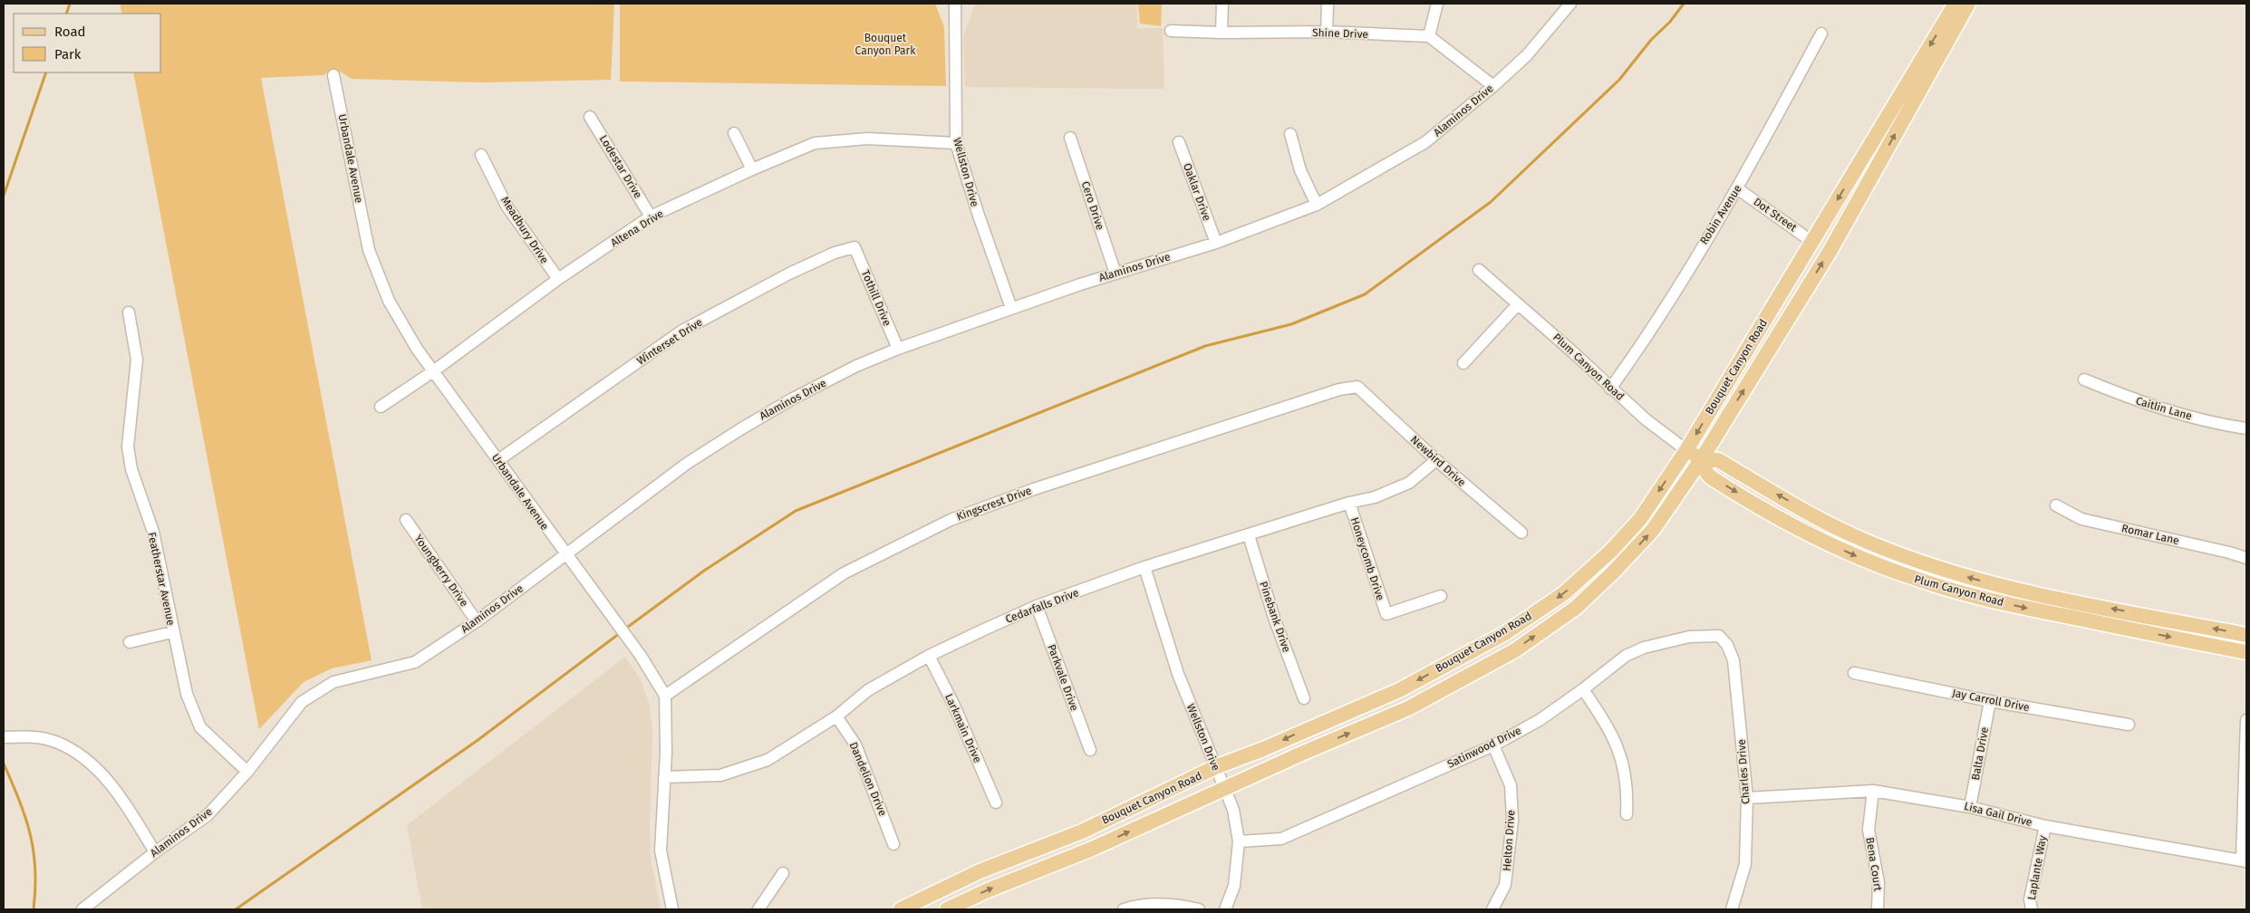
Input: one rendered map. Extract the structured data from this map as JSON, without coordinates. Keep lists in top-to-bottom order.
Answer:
{
  "streets": {
    "main road": ["Plum Canyon Road", "Bouquet Canyon Road"],
    "street": [
      "Shine Drive",
      "Alaminos Drive",
      "Urbandale Avenue",
      "Lodestar Drive",
      "Wellston Drive",
      "Oaklar Drive",
      "Cero Drive",
      "Robin Avenue",
      "Dot Street",
      "Altena Drive",
      "Meadbury Drive",
      "Tothill Drive",
      "Winterset Drive",
      "Caitlin Lane",
      "Newbird Drive",
      "Kingscrest Drive",
      "Romar Lane",
      "Honeycomb Drive",
      "Youngberry Drive",
      "Featherstar Avenue",
      "Cedarfalls Drive",
      "Pinebank Drive",
      "Parkvale Drive",
      "Jay Carroll Drive",
      "Larkmain Drive",
      "Satinwood Drive",
      "Balta Drive",
      "Charles Drive",
      "Dandelion Drive",
      "Lisa Gail Drive",
      "Helton Drive",
      "Bena Court",
      "Laplante Way"
    ]
  },
  "crossings": [
    ["Alaminos Drive", "Urbandale Avenue"],
    ["Alaminos Drive", "Wellston Drive"],
    ["Alaminos Drive", "Oaklar Drive"],
    ["Alaminos Drive", "Cero Drive"],
    ["Alaminos Drive", "Tothill Drive"],
    ["Alaminos Drive", "Youngberry Drive"],
    ["Alaminos Drive", "Featherstar Avenue"],
    ["Urbandale Avenue", "Altena Drive"],
    ["Urbandale Avenue", "Winterset Drive"],
    ["Urbandale Avenue", "Kingscrest Drive"],
    ["Lodestar Drive", "Altena Drive"],
    ["Wellston Drive", "Altena Drive"],
    ["Wellston Drive", "Bouquet Canyon Road"],
    ["Wellston Drive", "Cedarfalls Drive"],
    ["Wellston Drive", "Satinwood Drive"],
    ["Robin Avenue", "Dot Street"],
    ["Robin Avenue", "Plum Canyon Road"],
    ["Dot Street", "Bouquet Canyon Road"],
    ["Altena Drive", "Meadbury Drive"],
    ["Tothill Drive", "Winterset Drive"],
    ["Plum Canyon Road", "Bouquet Canyon Road"],
    ["Newbird Drive", "Kingscrest Drive"],
    ["Newbird Drive", "Cedarfalls Drive"],
    ["Honeycomb Drive", "Cedarfalls Drive"],
    ["Cedarfalls Drive", "Pinebank Drive"],
    ["Cedarfalls Drive", "Parkvale Drive"],
    ["Cedarfalls Drive", "Larkmain Drive"],
    ["Cedarfalls Drive", "Dandelion Drive"],
    ["Jay Carroll Drive", "Balta Drive"],
    ["Satinwood Drive", "Charles Drive"],
    ["Satinwood Drive", "Helton Drive"],
    ["Balta Drive", "Lisa Gail Drive"],
    ["Charles Drive", "Lisa Gail Drive"],
    ["Lisa Gail Drive", "Bena Court"],
    ["Lisa Gail Drive", "Laplante Way"]
  ],
  "parks": ["Bouquet Canyon Park"],
  "legend": ["Road", "Park"]
}
